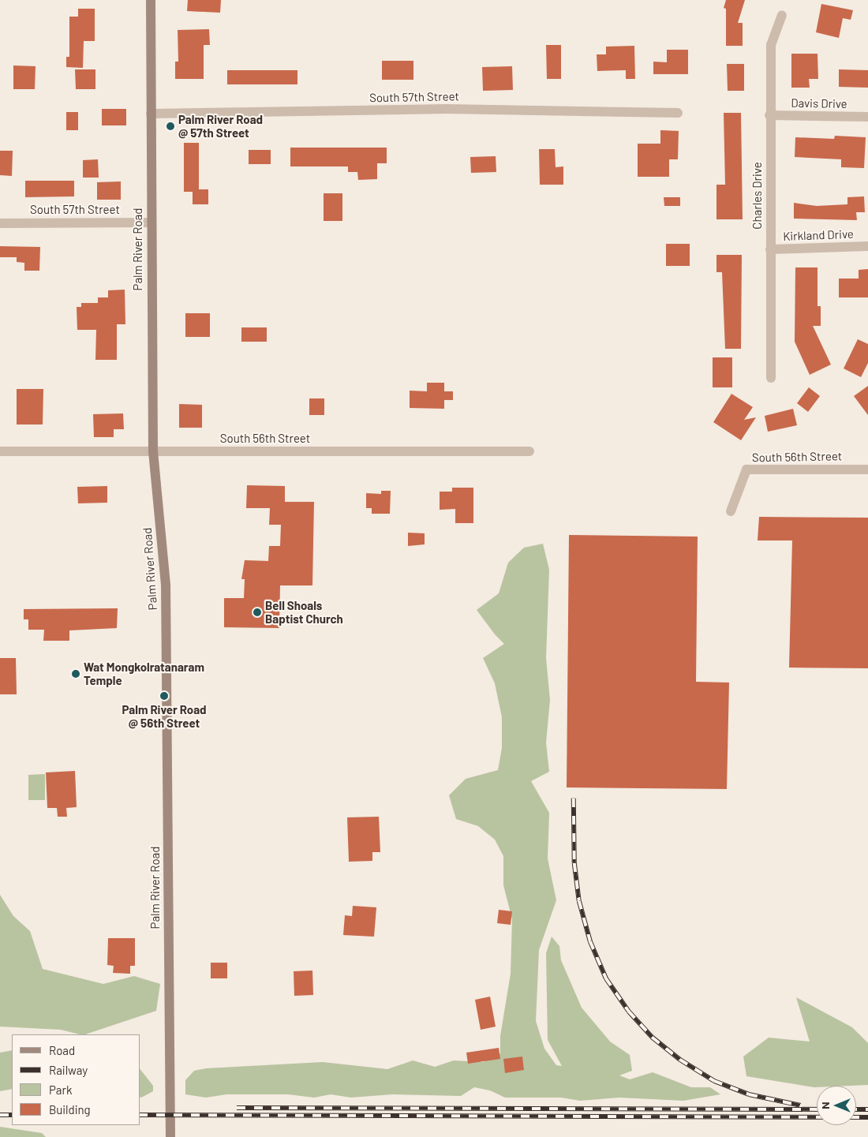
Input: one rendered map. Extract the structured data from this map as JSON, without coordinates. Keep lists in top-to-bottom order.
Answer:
{
  "streets": {
    "street": [
      "South 57th Street",
      "Davis Drive",
      "Charles Drive",
      "Kirkland Drive",
      "Palm River Road",
      "South 56th Street"
    ]
  },
  "crossings": [
    ["South 57th Street", "Palm River Road"],
    ["Davis Drive", "Charles Drive"],
    ["Charles Drive", "Kirkland Drive"],
    ["Palm River Road", "South 56th Street"]
  ],
  "places": [
    "Palm River Road @ 57th Street",
    "Bell Shoals Baptist Church",
    "Wat Mongkolratanaram Temple",
    "Palm River Road @ 56th Street"
  ],
  "legend": [
    "Road",
    "Railway",
    "Park",
    "Building"
  ],
  "north": "left"
}
